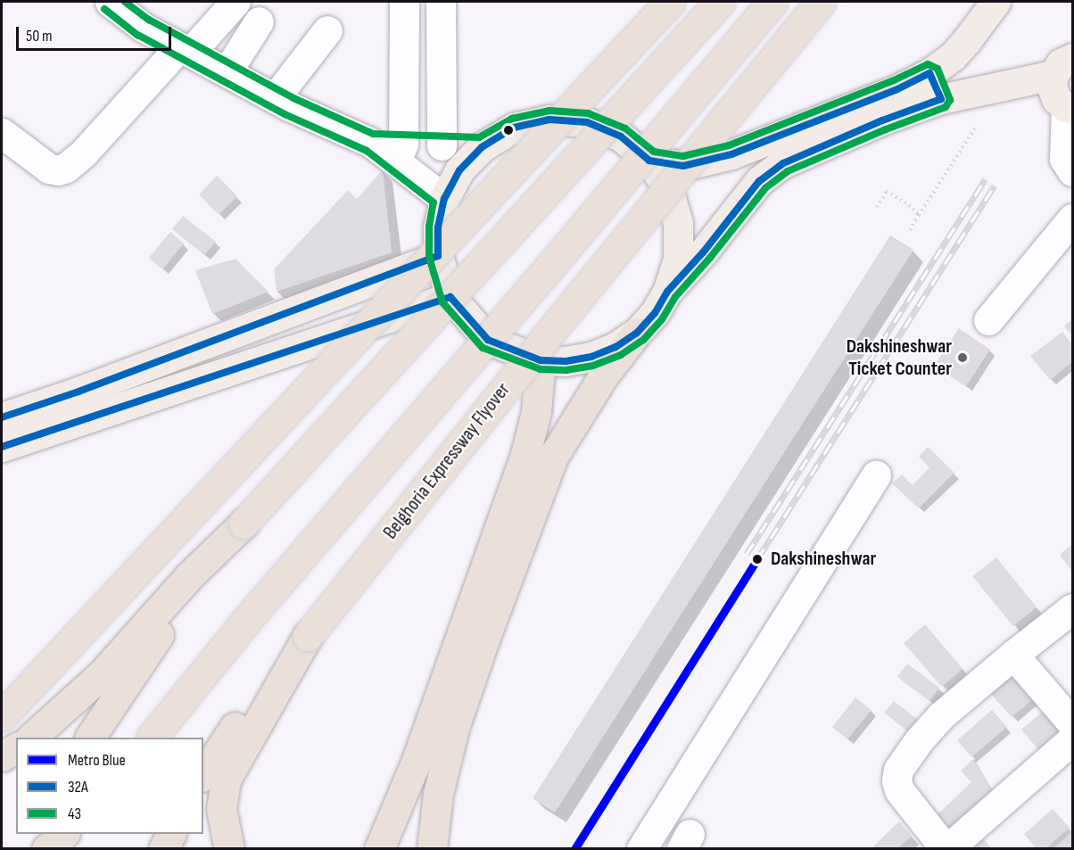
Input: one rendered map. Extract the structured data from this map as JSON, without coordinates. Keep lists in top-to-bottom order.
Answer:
{
  "streets": {
    "highway": ["Belghoria Expressway Flyover"]
  },
  "places": ["Dakshineshwar Ticket Counter", "Dakshineshwar"],
  "lines": ["transit line 43", "transit line 32A", "metro line Blue"],
  "legend": ["Metro Blue", "32A", "43"],
  "scale_bar": "50 m"
}
